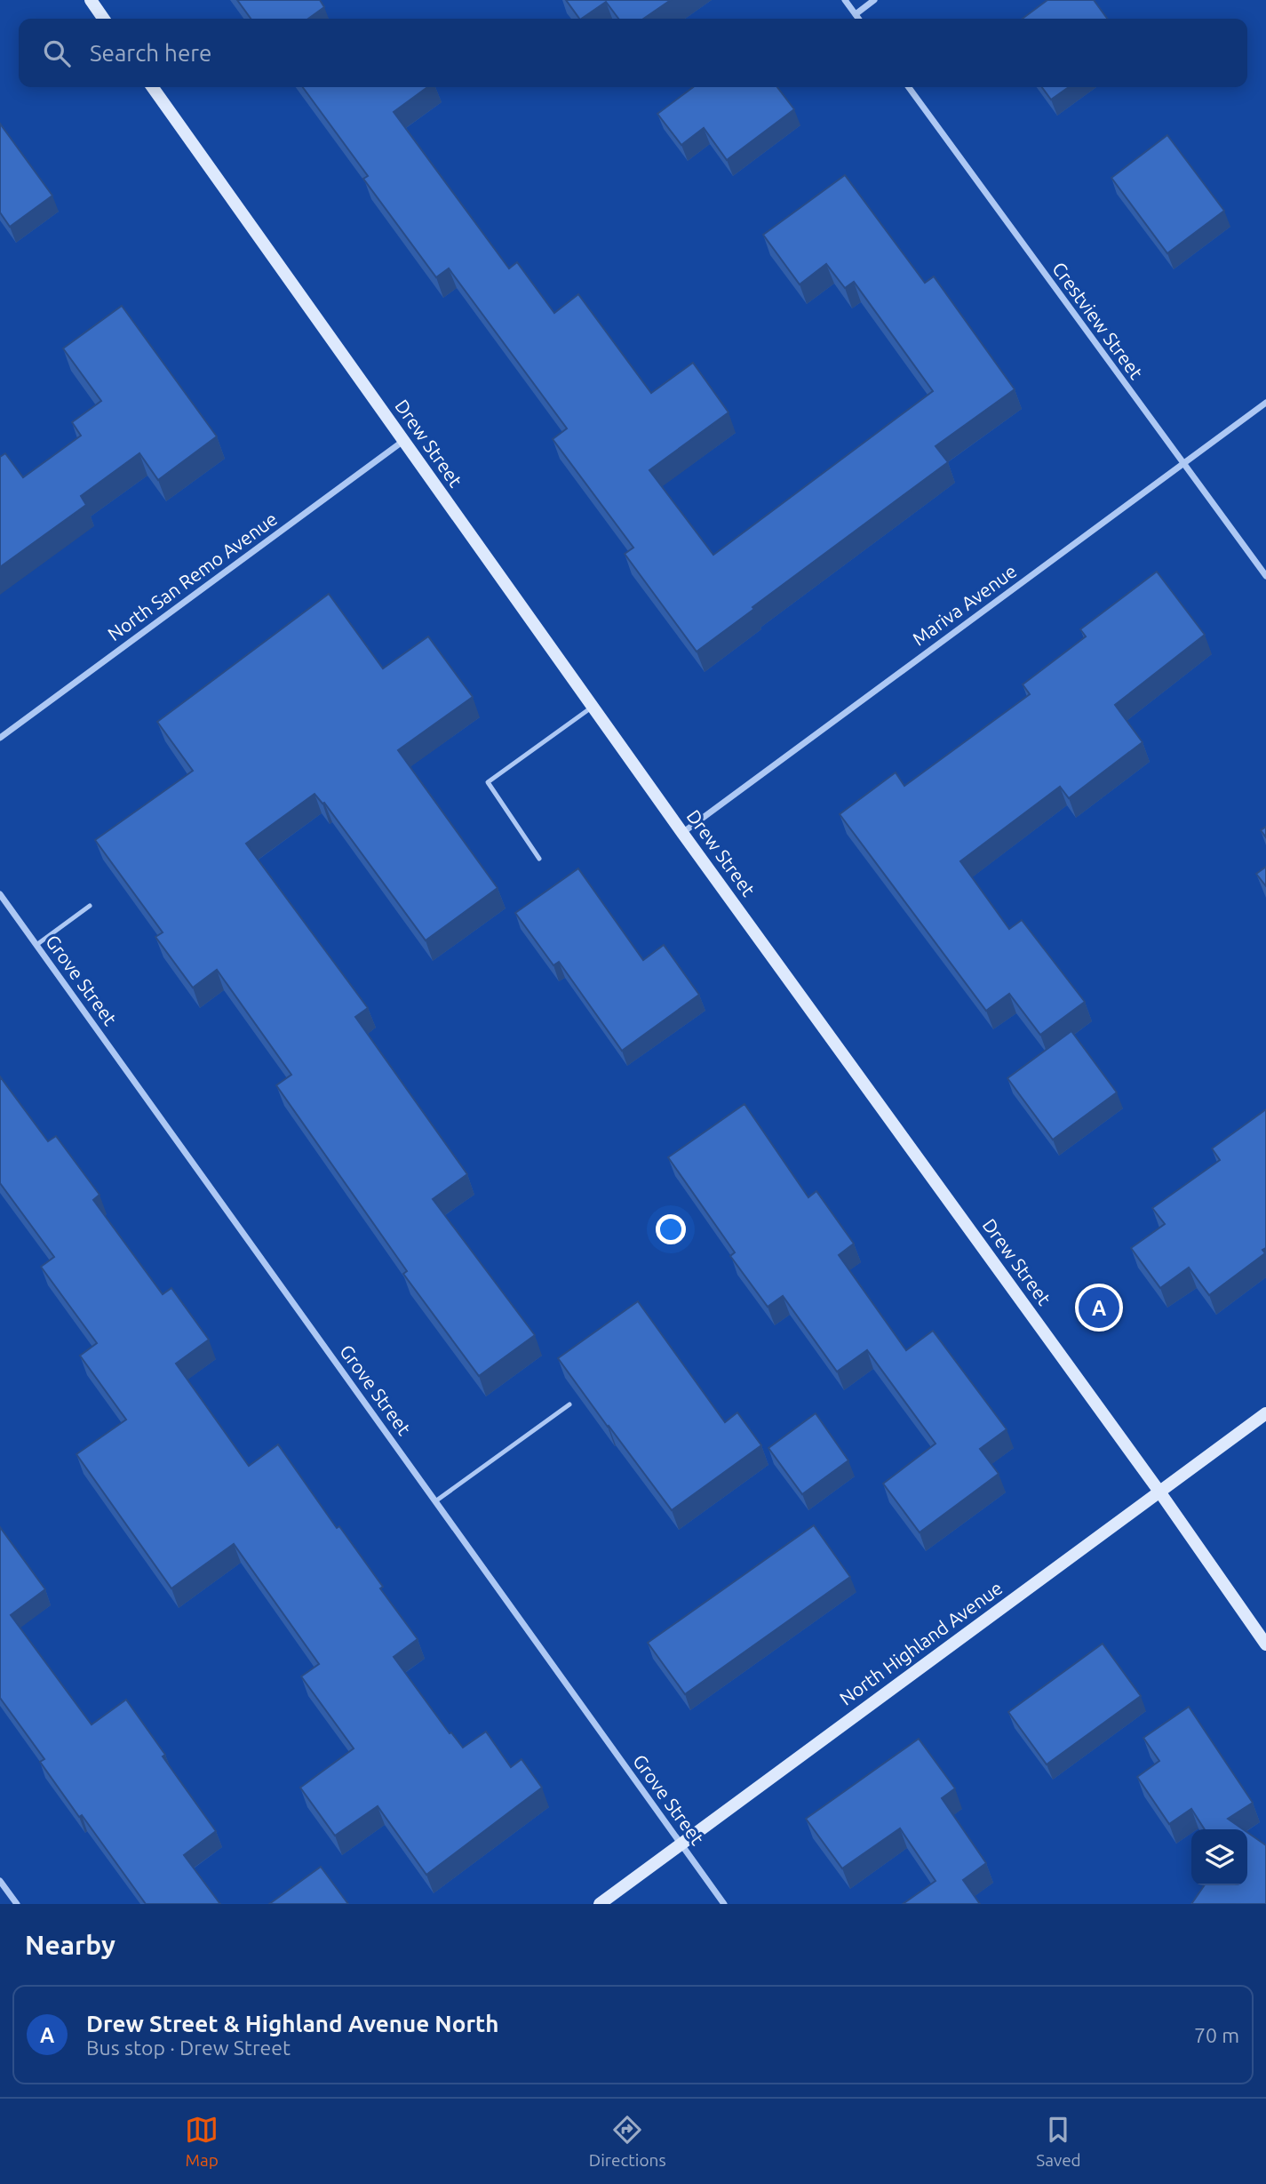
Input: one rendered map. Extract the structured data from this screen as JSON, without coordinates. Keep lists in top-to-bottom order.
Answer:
{
  "streets": {
    "main road": ["Drew Street", "North Highland Avenue"],
    "street": [
      "Crestview Street",
      "North San Remo Avenue",
      "Mariva Avenue",
      "Grove Street"
    ]
  },
  "crossings": [
    ["Crestview Street", "Mariva Avenue"],
    ["Drew Street", "North San Remo Avenue"],
    ["Drew Street", "Mariva Avenue"],
    ["Drew Street", "North Highland Avenue"],
    ["Grove Street", "North Highland Avenue"]
  ],
  "page": {
    "search": "Search here",
    "pins": "A",
    "heading": "Nearby",
    "list": [
      {
        "mark": "A",
        "name": "Drew Street & Highland Avenue North",
        "note": "Bus stop · Drew Street",
        "value": "70 m"
      }
    ],
    "nav": ["Map", "Directions", "Saved"]
  }
}
